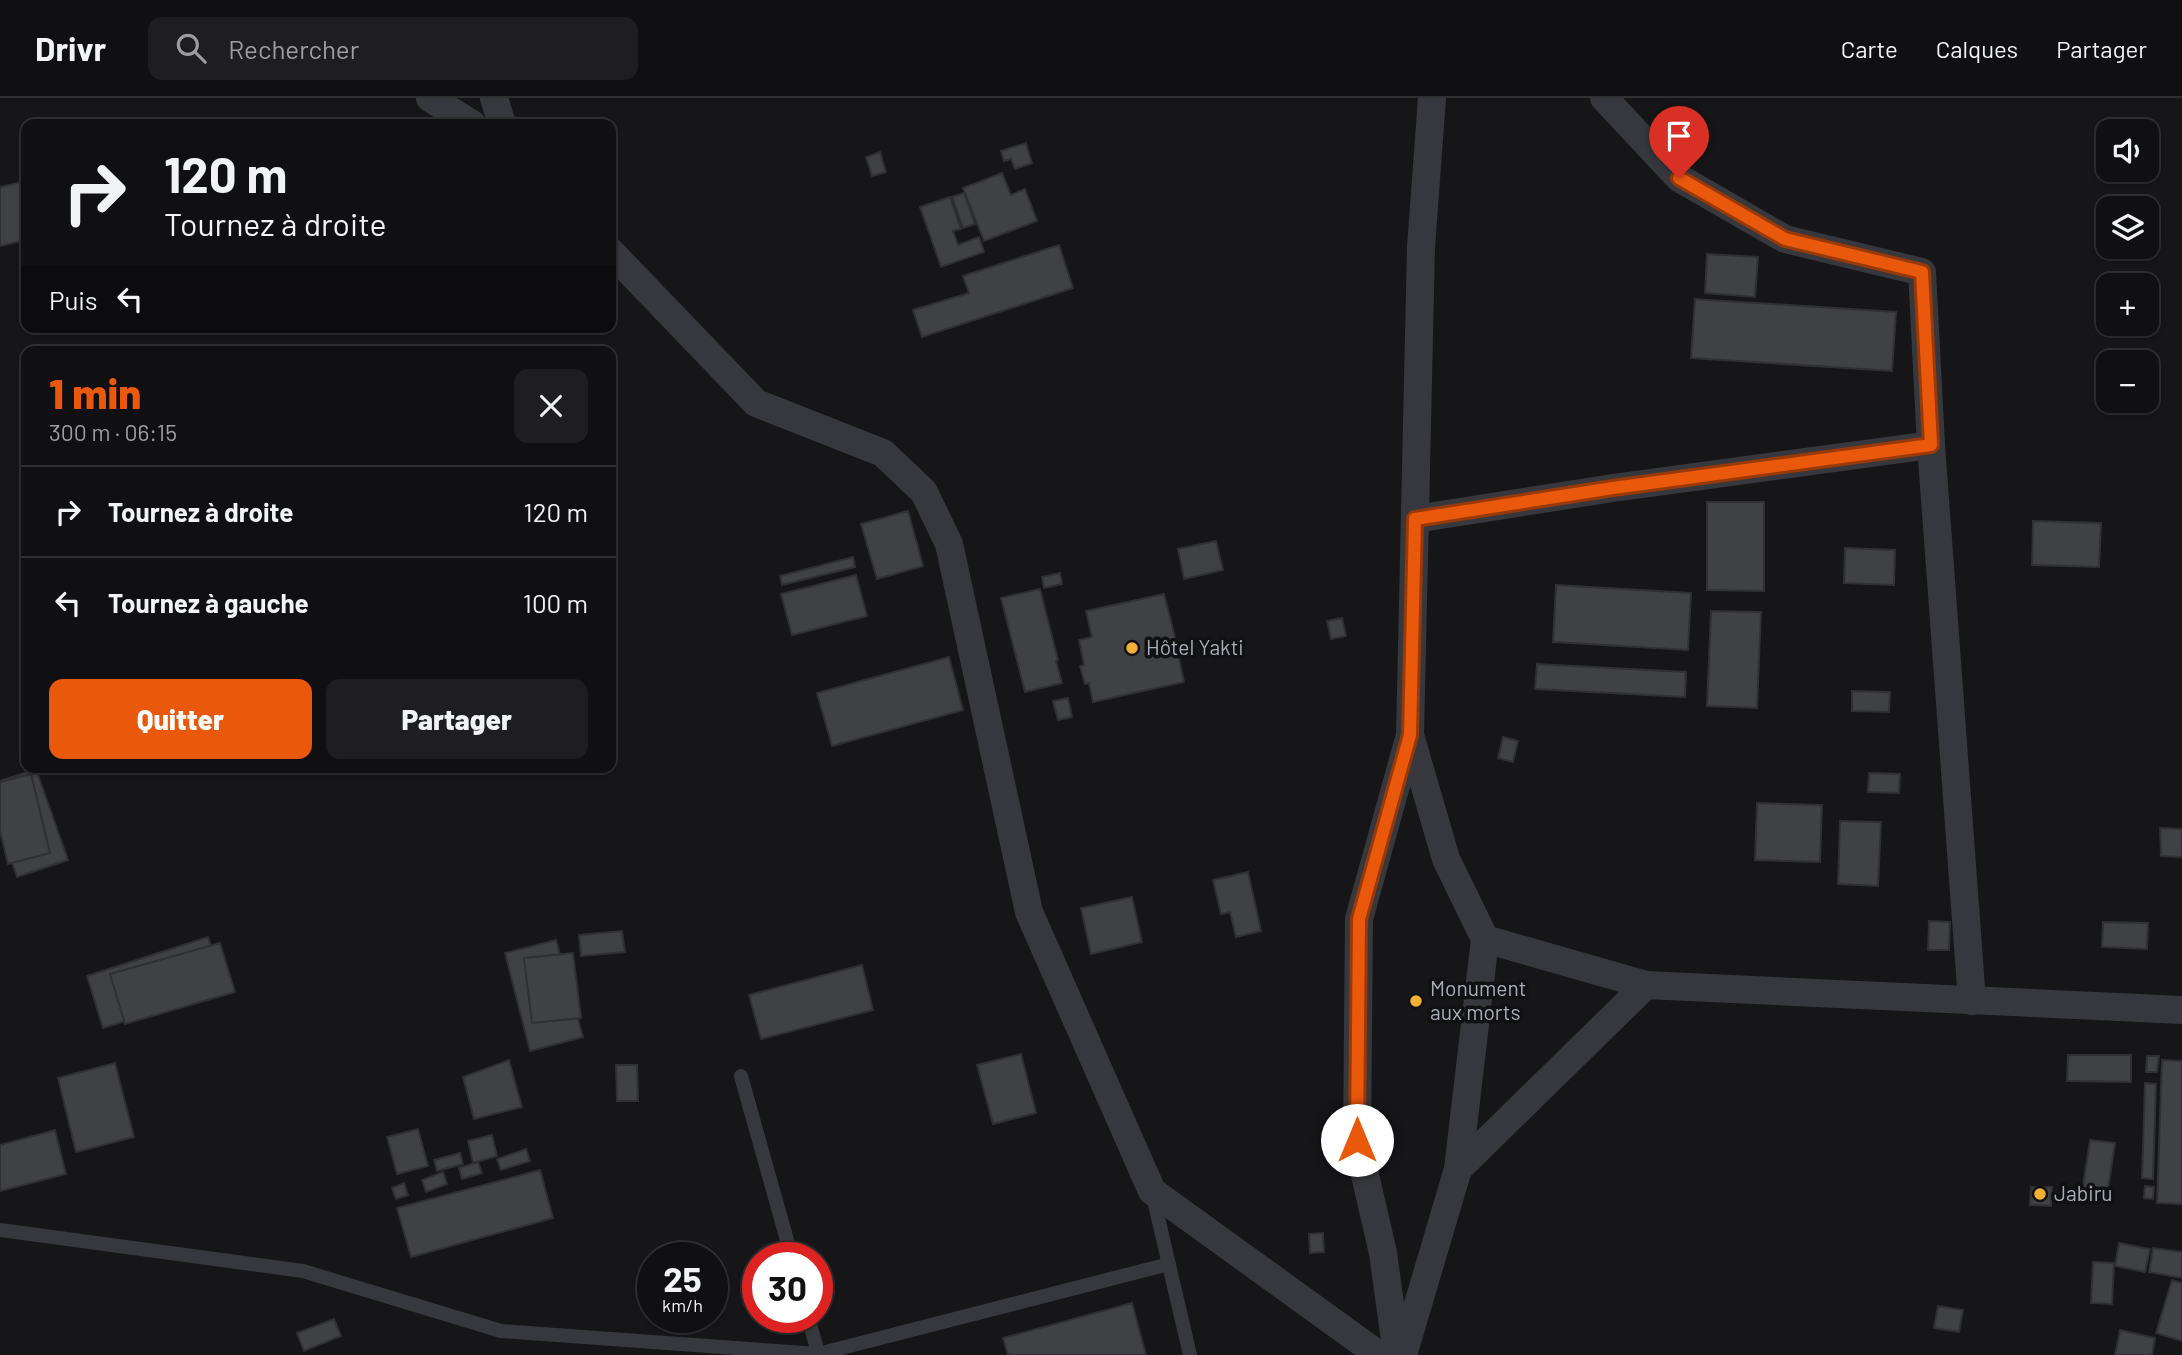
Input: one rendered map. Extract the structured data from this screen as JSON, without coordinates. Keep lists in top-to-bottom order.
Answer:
{
  "places": ["Hôtel Yakti", "Monument aux morts", "Jabiru"],
  "page": {
    "header": "Drivr",
    "search": "Rechercher",
    "nav": ["Carte", "Calques", "Partager"],
    "map_buttons": ["+", "−"],
    "turn": ["120 m", "Tournez à droite"],
    "then": "Puis",
    "heading": ["1 min", "300 m · 06:15"],
    "list": [
      {
        "name": "Tournez à droite",
        "value": "120 m"
      },
      {
        "name": "Tournez à gauche",
        "value": "100 m"
      }
    ],
    "buttons": ["Quitter", "Partager"],
    "speed": "25 km/h",
    "limit": "30"
  }
}
